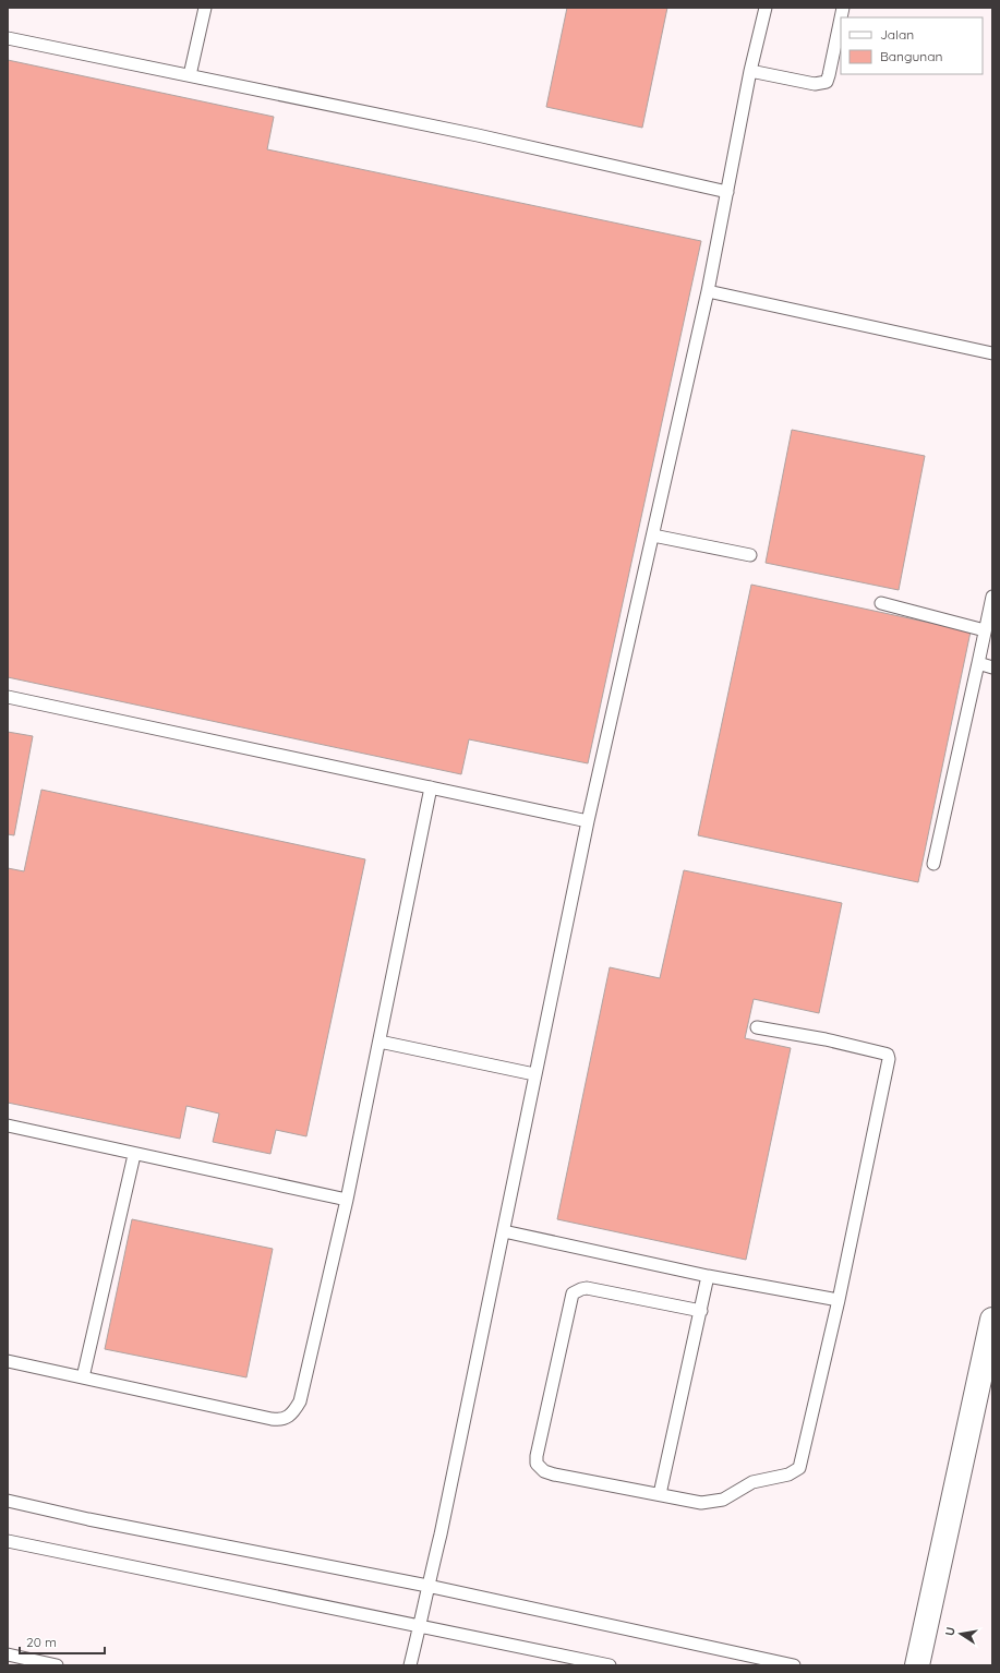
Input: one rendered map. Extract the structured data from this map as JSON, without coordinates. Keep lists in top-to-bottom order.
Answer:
{
  "legend": ["Jalan", "Bangunan"],
  "scale_bar": "20 m",
  "north": "left"
}
